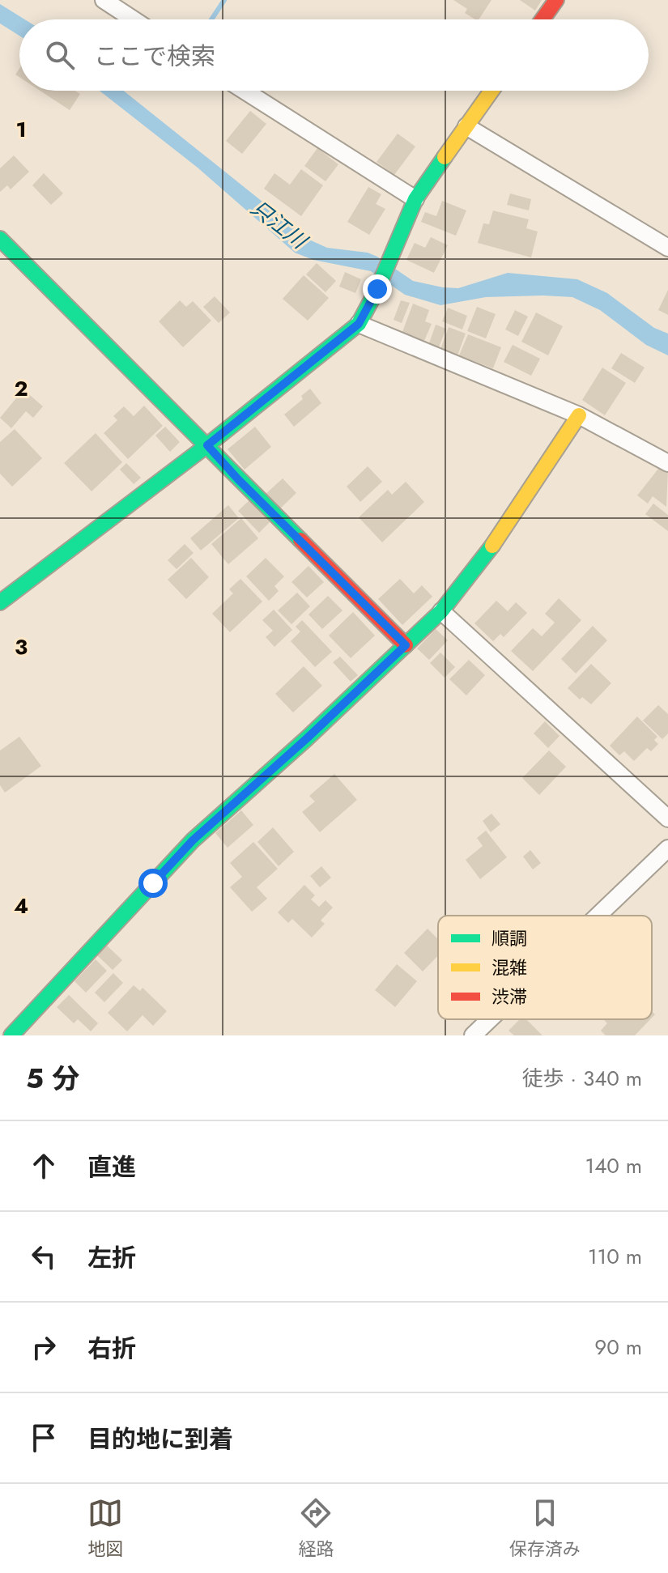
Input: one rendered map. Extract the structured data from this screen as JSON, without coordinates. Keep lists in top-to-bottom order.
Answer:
{
  "water": ["只江川"],
  "legend": ["順調", "混雑", "渋滞"],
  "page": {
    "search": "ここで検索",
    "heading": ["5 分", "徒歩 · 340 m"],
    "list": [
      ["直進", "140 m"],
      ["左折", "110 m"],
      ["右折", "90 m"],
      "目的地に到着"
    ],
    "nav": ["地図", "経路", "保存済み"]
  },
  "grid": {
    "rows": [
      "1",
      "2",
      "3",
      "4"
    ]
  }
}
